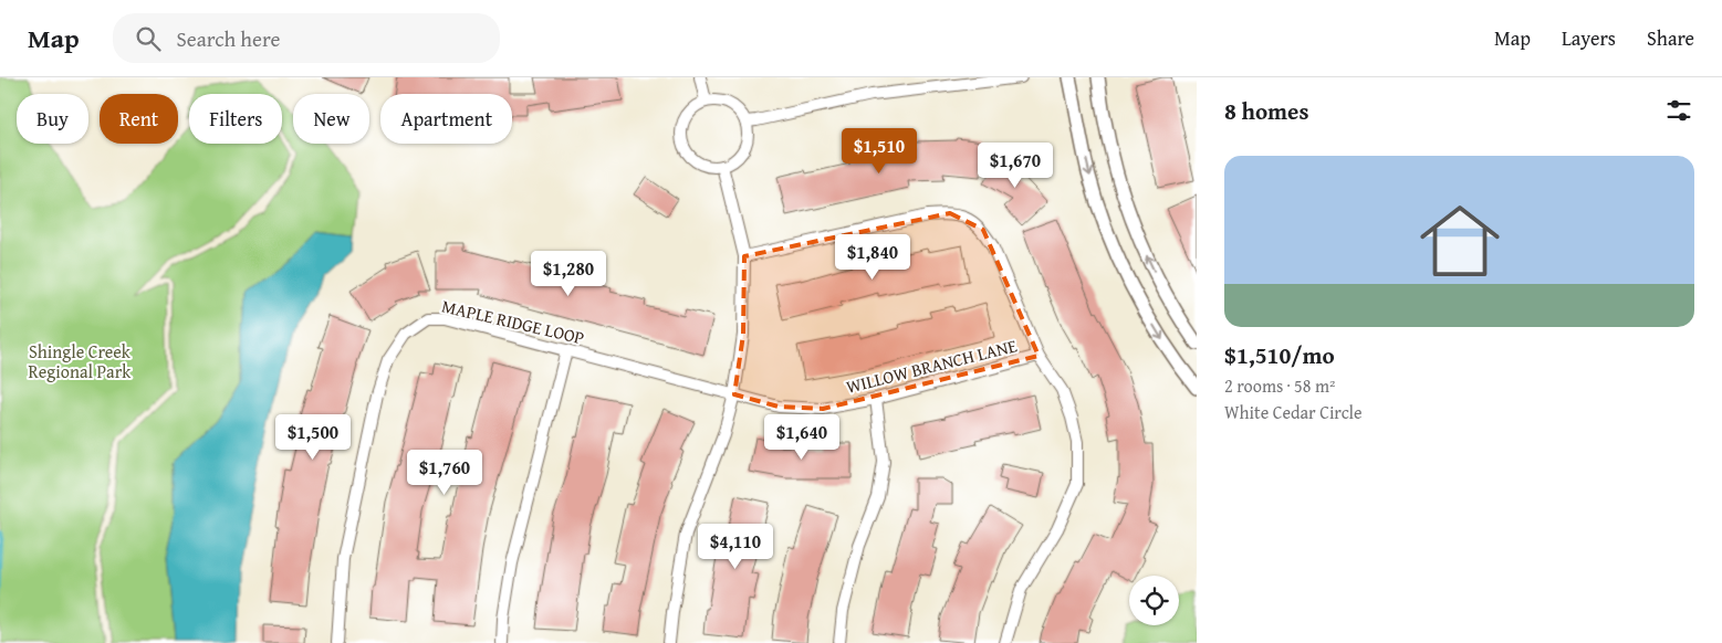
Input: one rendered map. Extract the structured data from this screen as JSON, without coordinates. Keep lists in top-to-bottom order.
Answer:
{
  "streets": {
    "street": ["MAPLE RIDGE LOOP", "WILLOW BRANCH LANE"]
  },
  "crossings": [
    ["MAPLE RIDGE LOOP", "WILLOW BRANCH LANE"]
  ],
  "parks": ["Shingle Creek Regional Park"],
  "page": {
    "header": "Map",
    "search": "Search here",
    "nav": ["Map", "Layers", "Share"],
    "heading": "8 homes",
    "chip": [
      "Buy",
      "Rent",
      "Filters",
      "New",
      "Apartment"
    ],
    "price": [
      "$1,510",
      "$1,670",
      "$1,840",
      "$1,280",
      "$1,500",
      "$1,640",
      "$1,760",
      "$4,110"
    ],
    "list": [
      {
        "name": "$1,510/mo",
        "note": "2 rooms · 58 m² · White Cedar Circle"
      }
    ]
  }
}
